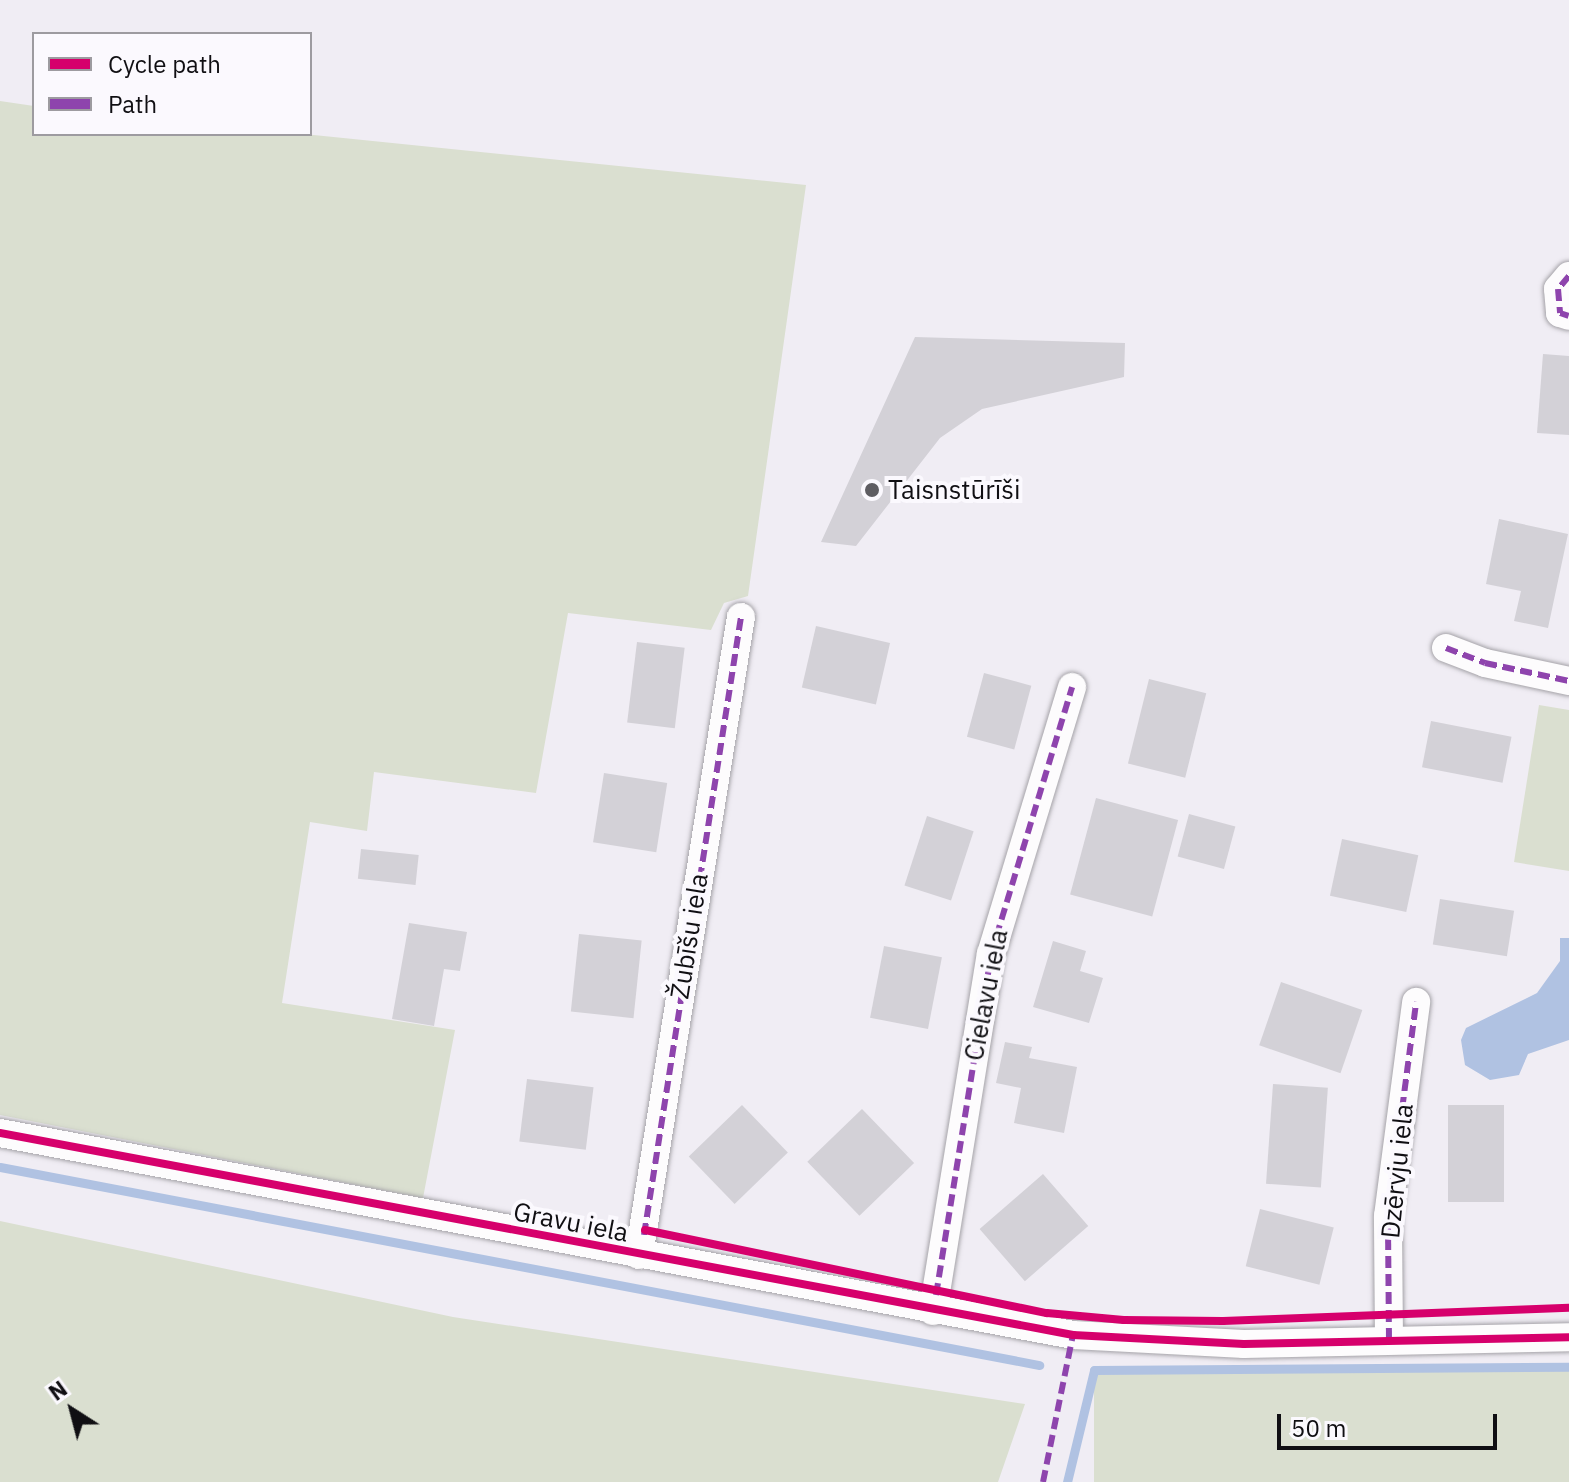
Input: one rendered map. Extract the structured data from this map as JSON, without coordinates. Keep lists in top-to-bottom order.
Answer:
{
  "streets": {
    "street": [
      "Žubīšu iela",
      "Cielavu iela",
      "Dzērvju iela",
      "Gravu iela"
    ]
  },
  "crossings": [
    ["Žubīšu iela", "Gravu iela"],
    ["Cielavu iela", "Gravu iela"],
    ["Dzērvju iela", "Gravu iela"]
  ],
  "places": ["Taisnstūrīši"],
  "legend": ["Cycle path", "Path"],
  "scale_bar": "50 m",
  "north": "top left"
}
